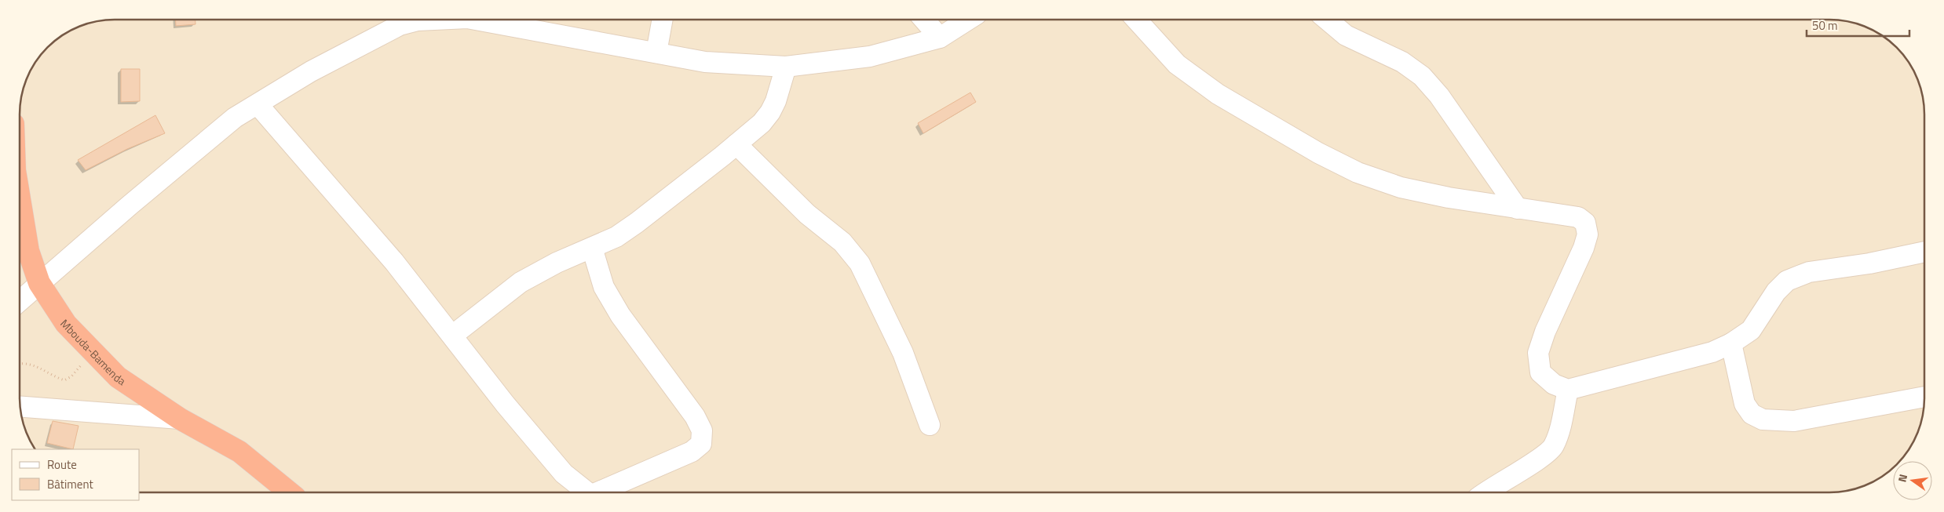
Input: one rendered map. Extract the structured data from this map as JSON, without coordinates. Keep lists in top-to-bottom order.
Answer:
{
  "streets": {
    "highway": ["Mbouda-Bamenda"]
  },
  "legend": ["Route", "Bâtiment"],
  "scale_bar": "50 m",
  "north": "left"
}
